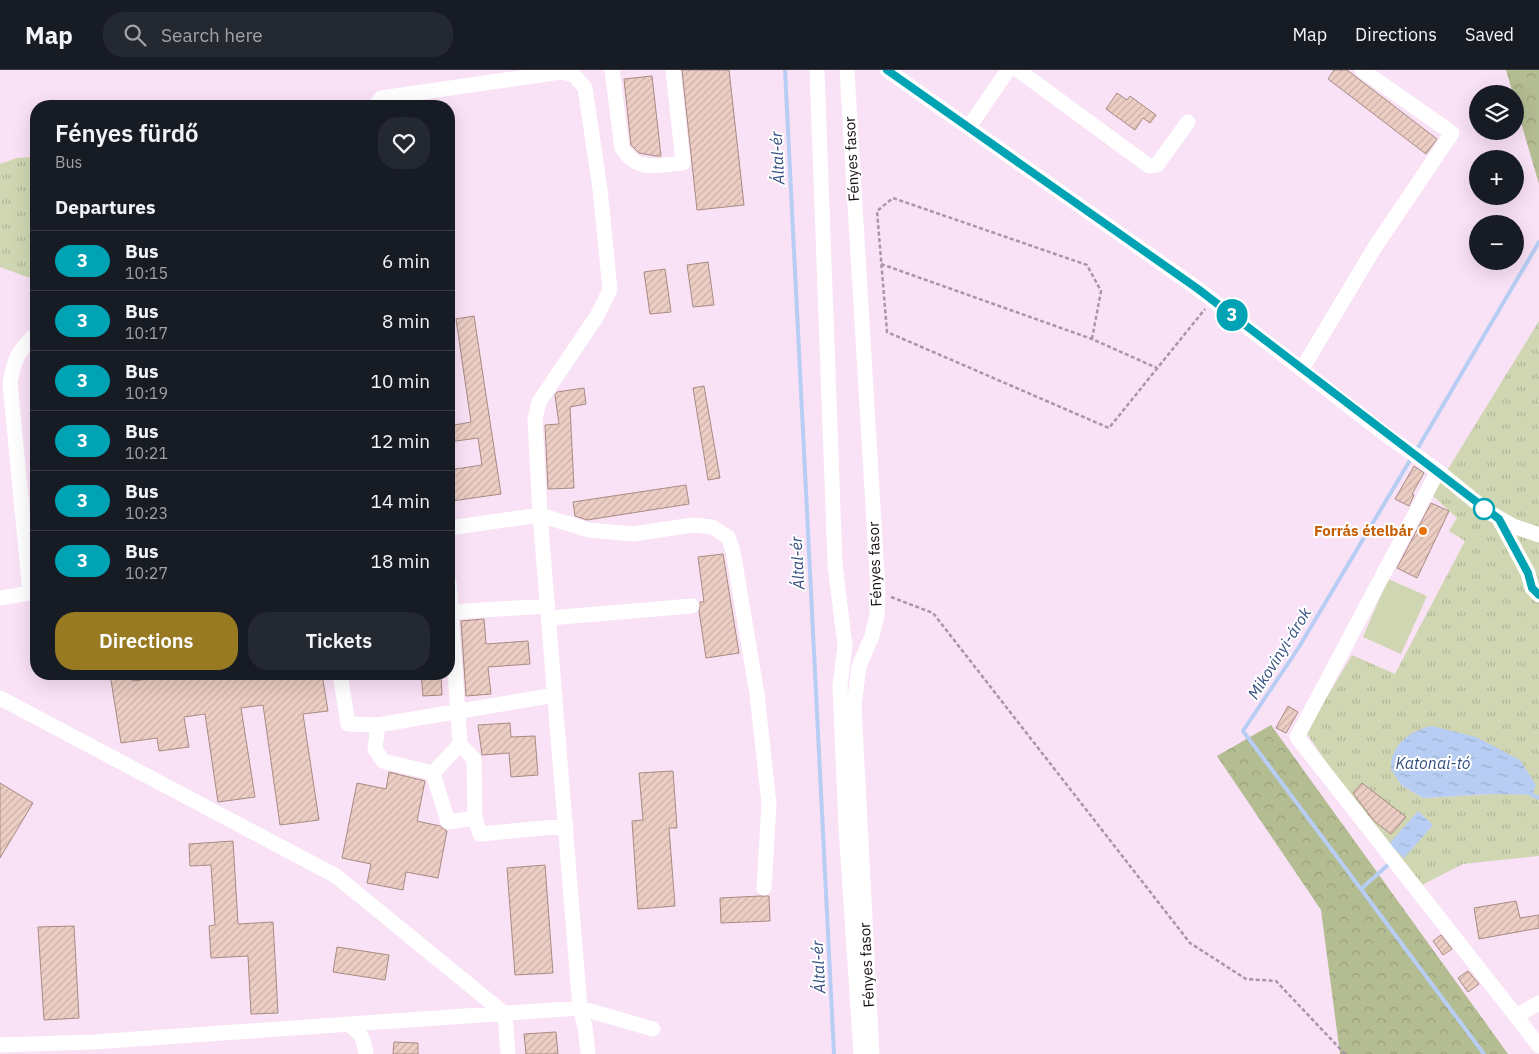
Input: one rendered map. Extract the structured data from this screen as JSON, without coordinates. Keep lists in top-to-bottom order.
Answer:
{
  "streets": {
    "street": ["Fényes fasor"]
  },
  "water": ["Által-ér", "Mikovinyi-árok", "Katonai-tó"],
  "places": ["Forrás ételbár"],
  "lines": ["bus line 3"],
  "page": {
    "header": "Map",
    "search": "Search here",
    "nav": ["Map", "Directions", "Saved"],
    "on_map": "3",
    "map_buttons": ["+", "−"],
    "heading": [
      ["Fényes fürdő", "Bus"],
      "Departures"
    ],
    "list": [
      {
        "mark": "3",
        "name": "Bus",
        "note": "10:15",
        "value": "6 min"
      },
      {
        "mark": "3",
        "name": "Bus",
        "note": "10:17",
        "value": "8 min"
      },
      {
        "mark": "3",
        "name": "Bus",
        "note": "10:19",
        "value": "10 min"
      },
      {
        "mark": "3",
        "name": "Bus",
        "note": "10:21",
        "value": "12 min"
      },
      {
        "mark": "3",
        "name": "Bus",
        "note": "10:23",
        "value": "14 min"
      },
      {
        "mark": "3",
        "name": "Bus",
        "note": "10:27",
        "value": "18 min"
      }
    ],
    "buttons": ["Directions", "Tickets"]
  }
}
